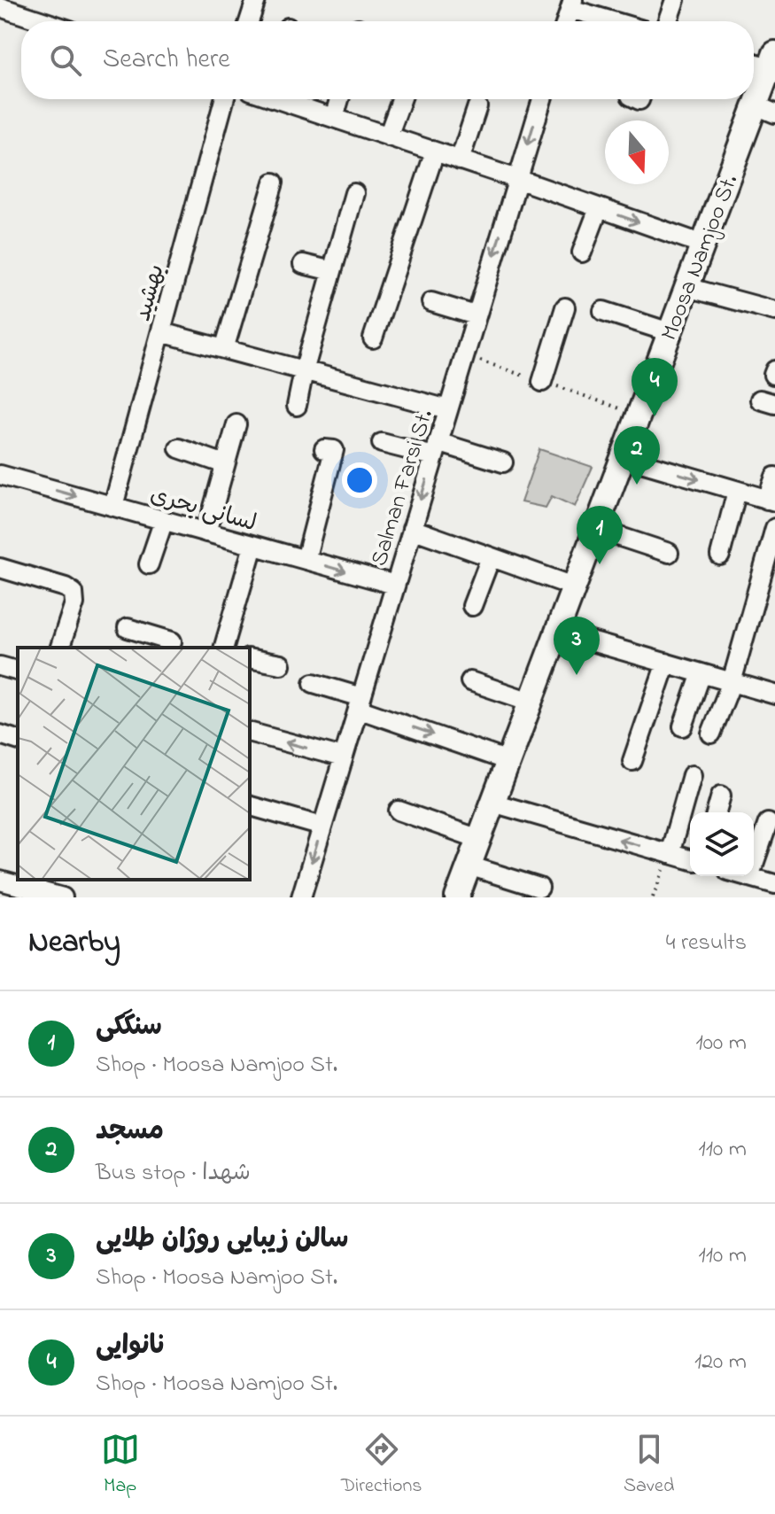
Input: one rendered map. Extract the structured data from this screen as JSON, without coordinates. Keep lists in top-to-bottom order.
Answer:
{
  "streets": {
    "main road": ["Moosa Namjoo St."],
    "street": ["بهشید", "Salman Farsi St.", "لسانی بحری"]
  },
  "crossings": [
    ["بهشید", "لسانی بحری"],
    ["Salman Farsi St.", "لسانی بحری"]
  ],
  "north": "bottom",
  "page": {
    "search": "Search here",
    "pins": [
      "4",
      "2",
      "1",
      "3"
    ],
    "heading": ["Nearby", "4 results"],
    "list": [
      {
        "mark": "1",
        "name": "سنگکی",
        "note": "Shop · Moosa Namjoo St.",
        "value": "100 m"
      },
      {
        "mark": "2",
        "name": "مسجد",
        "note": "Bus stop · شهدا",
        "value": "110 m"
      },
      {
        "mark": "3",
        "name": "سالن زیبایی روژان طلایی",
        "note": "Shop · Moosa Namjoo St.",
        "value": "110 m"
      },
      {
        "mark": "4",
        "name": "نانوایی",
        "note": "Shop · Moosa Namjoo St.",
        "value": "120 m"
      }
    ],
    "nav": ["Map", "Directions", "Saved"]
  }
}
